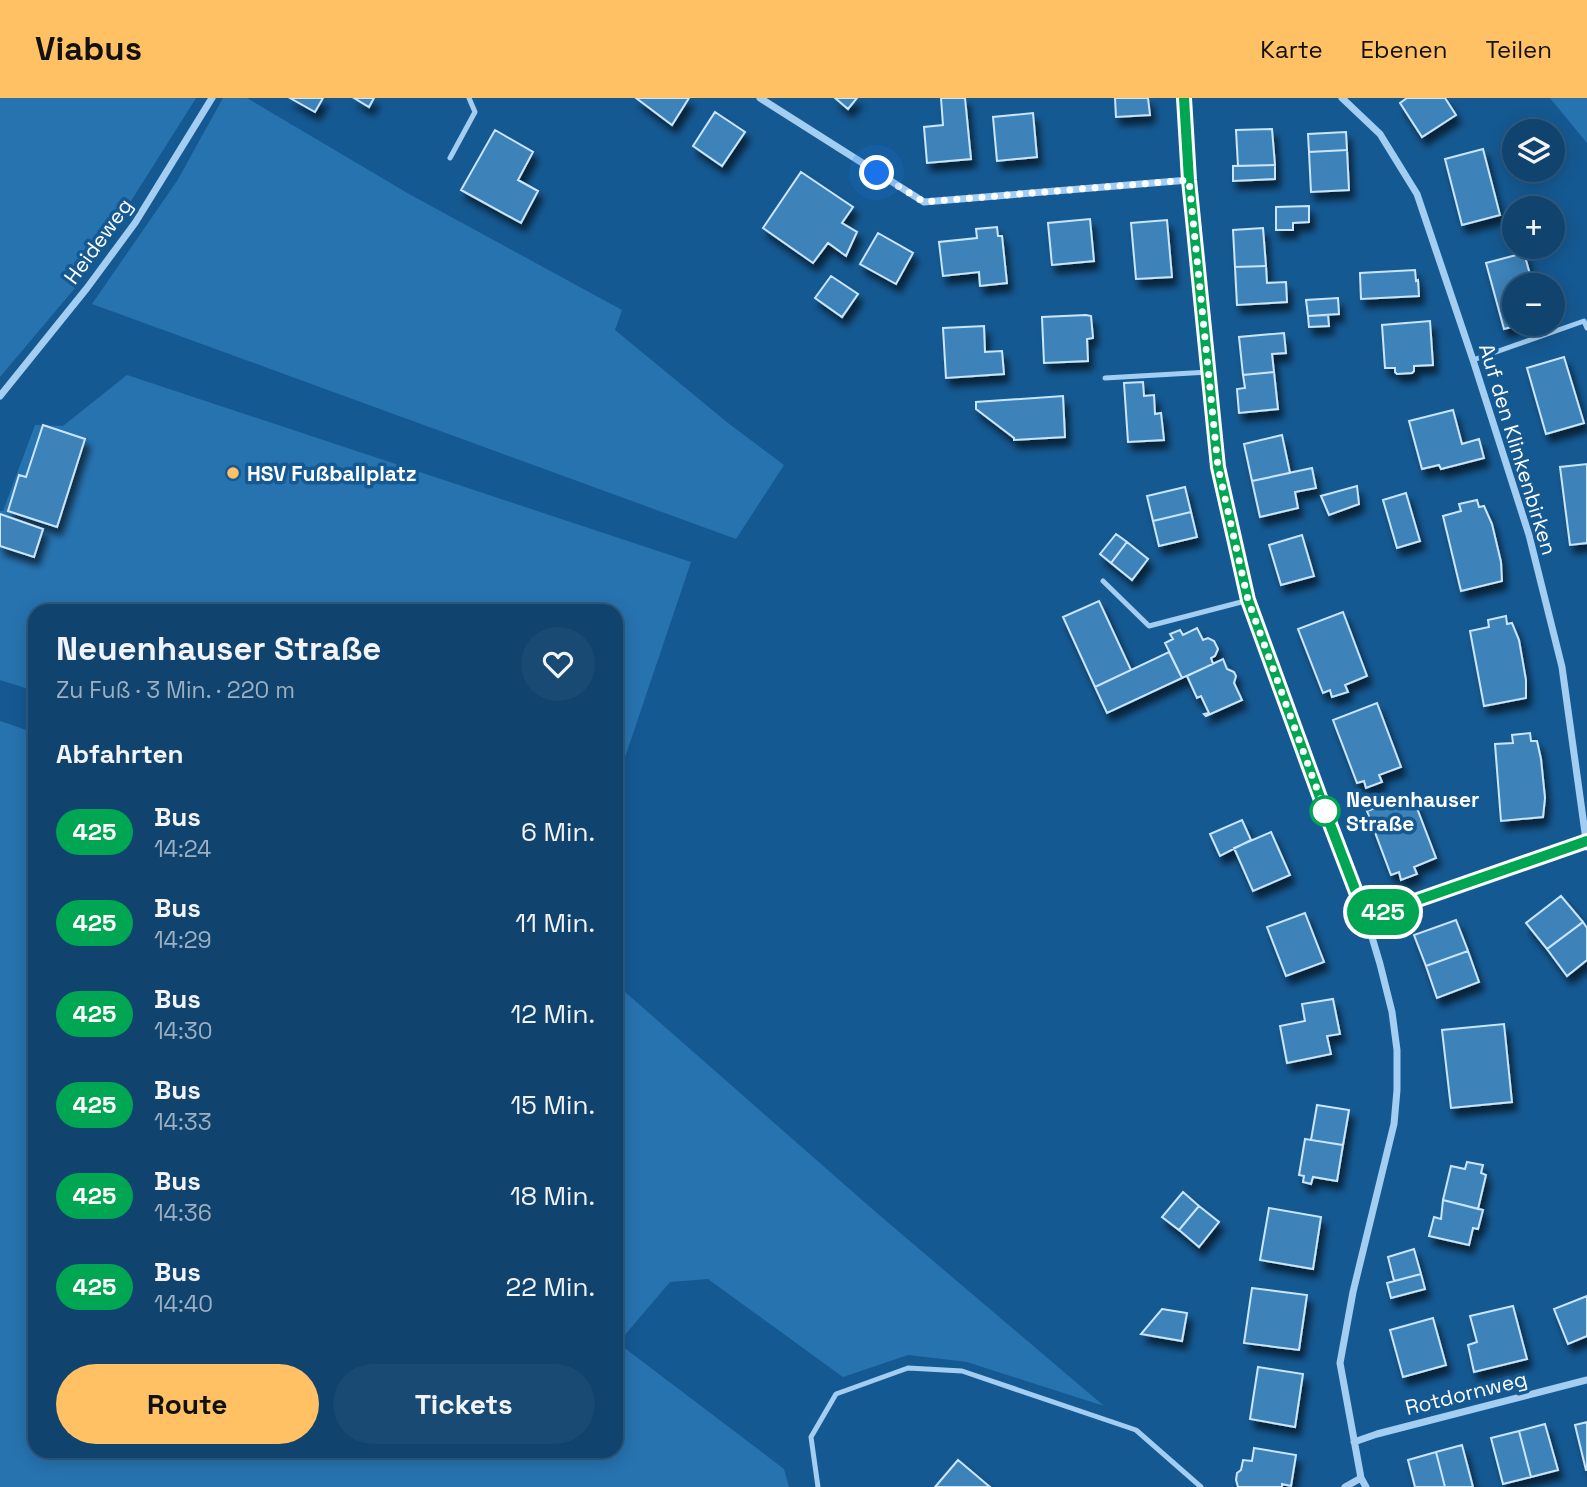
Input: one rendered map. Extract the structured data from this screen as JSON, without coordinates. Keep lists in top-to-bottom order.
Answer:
{
  "streets": {
    "street": ["Heideweg", "Auf den Klinkenbirken", "Rotdornweg"]
  },
  "places": ["HSV Fußballplatz", "Neuenhauser Straße"],
  "lines": ["bus line 425"],
  "page": {
    "header": "Viabus",
    "nav": ["Karte", "Ebenen", "Teilen"],
    "on_map": "425",
    "map_buttons": ["+", "−"],
    "heading": [
      ["Neuenhauser Straße", "Zu Fuß · 3 Min. · 220 m"],
      "Abfahrten"
    ],
    "list": [
      {
        "mark": "425",
        "name": "Bus",
        "note": "14:24",
        "value": "6 Min."
      },
      {
        "mark": "425",
        "name": "Bus",
        "note": "14:29",
        "value": "11 Min."
      },
      {
        "mark": "425",
        "name": "Bus",
        "note": "14:30",
        "value": "12 Min."
      },
      {
        "mark": "425",
        "name": "Bus",
        "note": "14:33",
        "value": "15 Min."
      },
      {
        "mark": "425",
        "name": "Bus",
        "note": "14:36",
        "value": "18 Min."
      },
      {
        "mark": "425",
        "name": "Bus",
        "note": "14:40",
        "value": "22 Min."
      }
    ],
    "buttons": ["Route", "Tickets"]
  }
}
